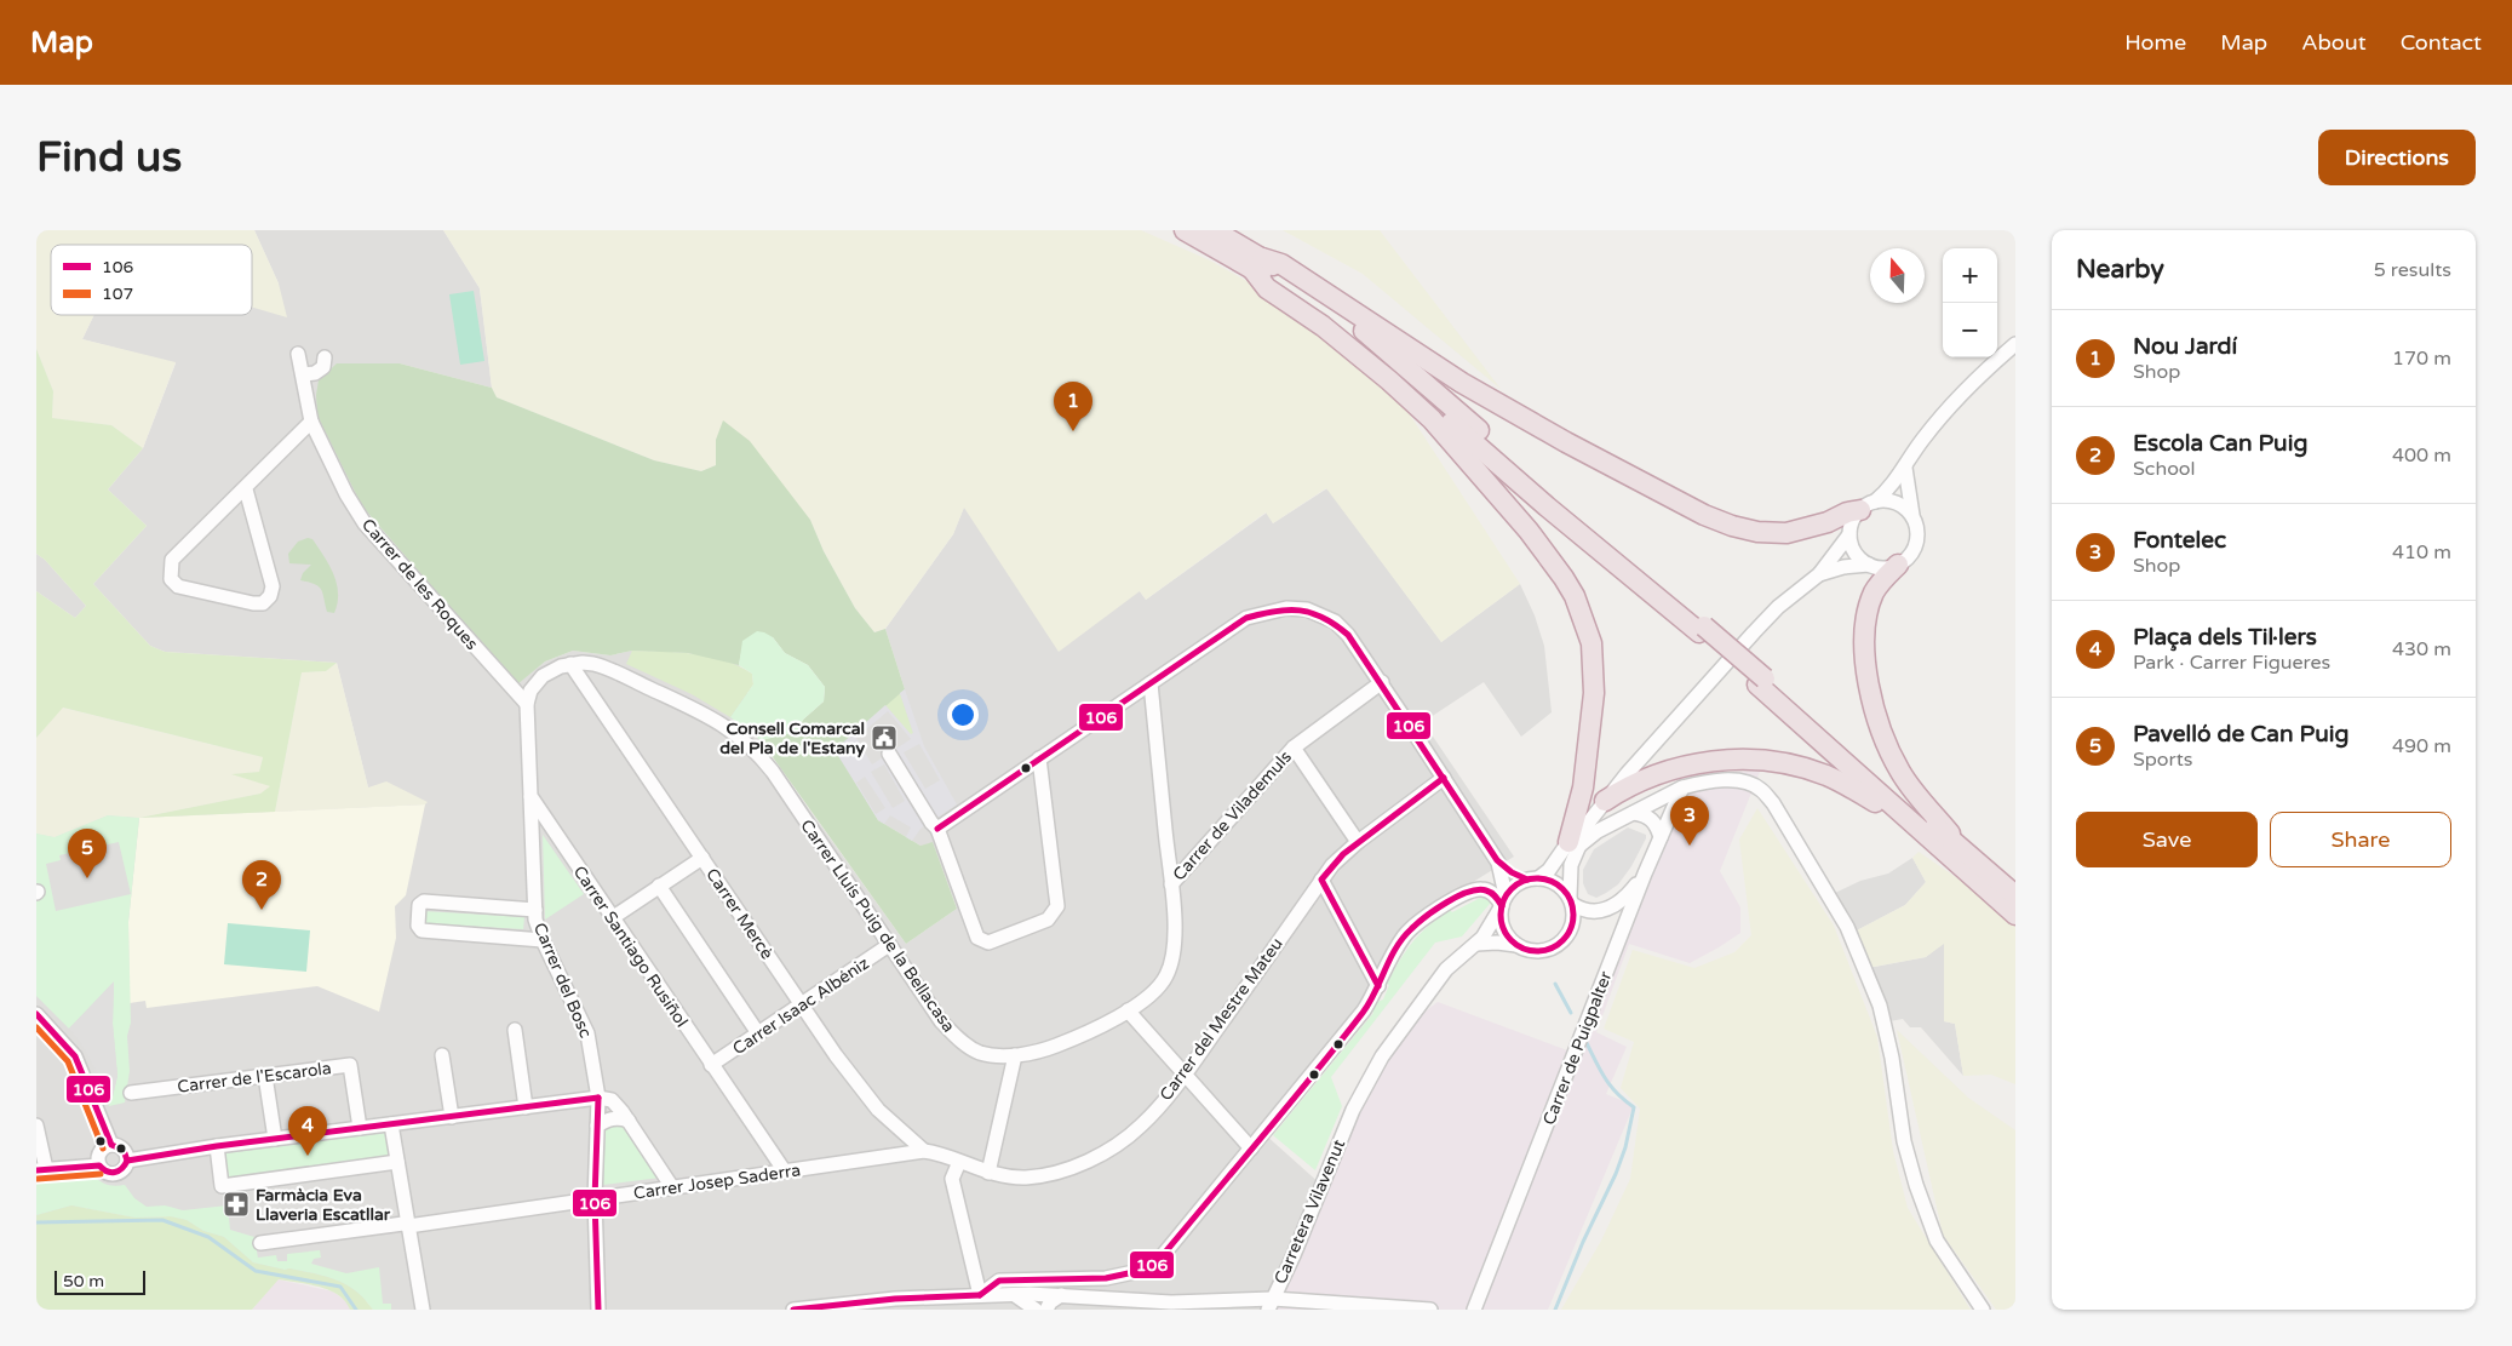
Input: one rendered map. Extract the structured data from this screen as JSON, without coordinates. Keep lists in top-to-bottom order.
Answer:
{
  "streets": {
    "street": [
      "Carrer de les Roques",
      "Carrer de Vilademuls",
      "Carrer Mercè",
      "Carrer Lluís Puig de la Bellacasa",
      "Carrer Santiago Rusiñol",
      "Carrer del Bosc",
      "Carrer Isaac Albéniz",
      "Carrer del Mestre Mateu",
      "Carrer de Puigpalter",
      "Carrer de l'Escarola",
      "Carrer Josep Saderra",
      "Carretera Vilavenut"
    ]
  },
  "crossings": [
    ["Carrer de les Roques", "Carrer Lluís Puig de la Bellacasa"],
    ["Carrer de Vilademuls", "Carrer Lluís Puig de la Bellacasa"],
    ["Carrer Mercè", "Carrer Lluís Puig de la Bellacasa"],
    ["Carrer Mercè", "Carrer Isaac Albéniz"],
    ["Carrer Mercè", "Carrer del Mestre Mateu"],
    ["Carrer Mercè", "Carrer Josep Saderra"],
    ["Carrer Lluís Puig de la Bellacasa", "Carrer Isaac Albéniz"],
    ["Carrer Santiago Rusiñol", "Carrer del Bosc"],
    ["Carrer Santiago Rusiñol", "Carrer Isaac Albéniz"],
    ["Carrer Santiago Rusiñol", "Carrer Josep Saderra"],
    ["Carrer del Bosc", "Carrer Josep Saderra"],
    ["Carrer del Mestre Mateu", "Carrer Josep Saderra"]
  ],
  "places": {
    "public building": ["Consell Comarcal del Pla de l'Estany"],
    "pharmacy": ["Farmàcia Eva Llaveria Escatllar"]
  },
  "lines": ["transit line 106", "transit line 107"],
  "legend": ["106", "107"],
  "scale_bar": "50 m",
  "north": "top",
  "page": {
    "header": "Map",
    "nav": [
      "Home",
      "Map",
      "About",
      "Contact"
    ],
    "buttons": [
      "Directions",
      ["Save", "Share"]
    ],
    "title": "Find us",
    "heading": ["Nearby", "5 results"],
    "map_buttons": ["+", "−"],
    "list": [
      {
        "mark": "1",
        "name": "Nou Jardí",
        "note": "Shop",
        "value": "170 m"
      },
      {
        "mark": "2",
        "name": "Escola Can Puig",
        "note": "School",
        "value": "400 m"
      },
      {
        "mark": "3",
        "name": "Fontelec",
        "note": "Shop",
        "value": "410 m"
      },
      {
        "mark": "4",
        "name": "Plaça dels Til·lers",
        "note": "Park · Carrer Figueres",
        "value": "430 m"
      },
      {
        "mark": "5",
        "name": "Pavelló de Can Puig",
        "note": "Sports",
        "value": "490 m"
      }
    ],
    "pins": [
      "1",
      "3",
      "5",
      "2",
      "4"
    ],
    "scale": "50 m"
  }
}
